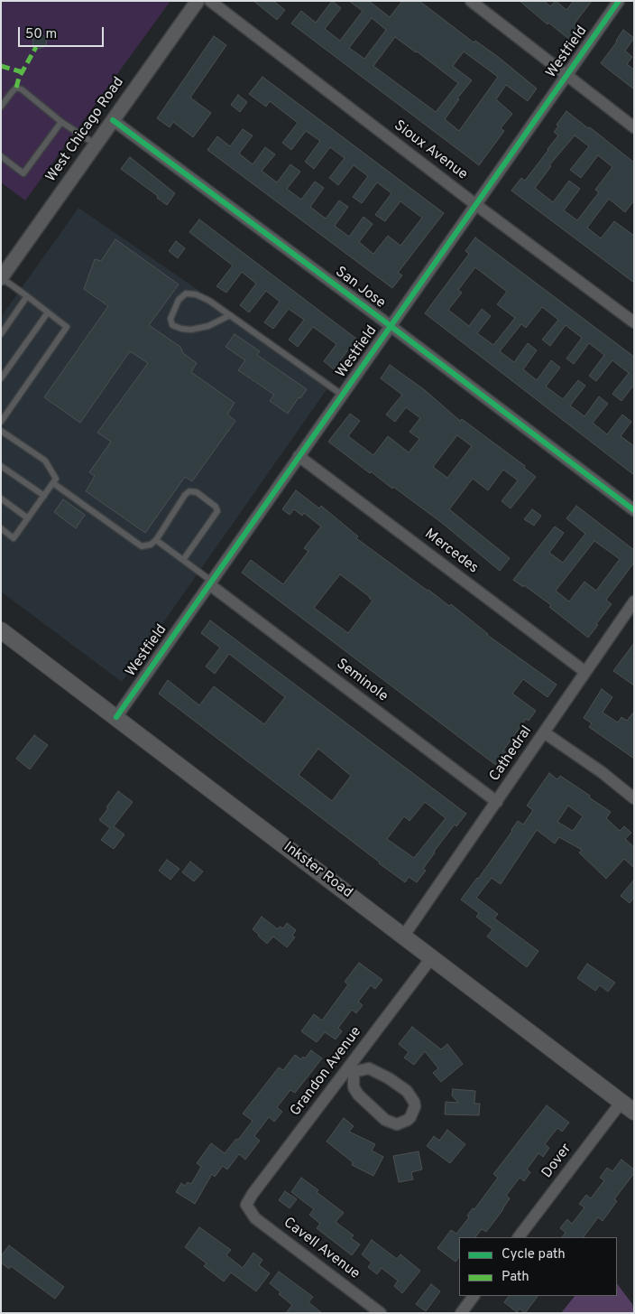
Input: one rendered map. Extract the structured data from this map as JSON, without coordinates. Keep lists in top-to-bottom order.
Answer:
{
  "streets": {
    "main road": ["Inkster Road"],
    "street": [
      "Westfield",
      "West Chicago Road",
      "Sioux Avenue",
      "San Jose",
      "Mercedes",
      "Seminole",
      "Cathedral",
      "Grandon Avenue",
      "Dover",
      "Cavell Avenue"
    ]
  },
  "crossings": [
    ["Westfield", "Sioux Avenue"],
    ["Westfield", "San Jose"],
    ["Westfield", "Mercedes"],
    ["Westfield", "Seminole"],
    ["Westfield", "Inkster Road"],
    ["West Chicago Road", "San Jose"],
    ["Mercedes", "Cathedral"],
    ["Seminole", "Cathedral"],
    ["Cathedral", "Inkster Road"],
    ["Inkster Road", "Grandon Avenue"],
    ["Inkster Road", "Dover"],
    ["Grandon Avenue", "Cavell Avenue"]
  ],
  "legend": ["Cycle path", "Path"],
  "scale_bar": "50 m"
}
